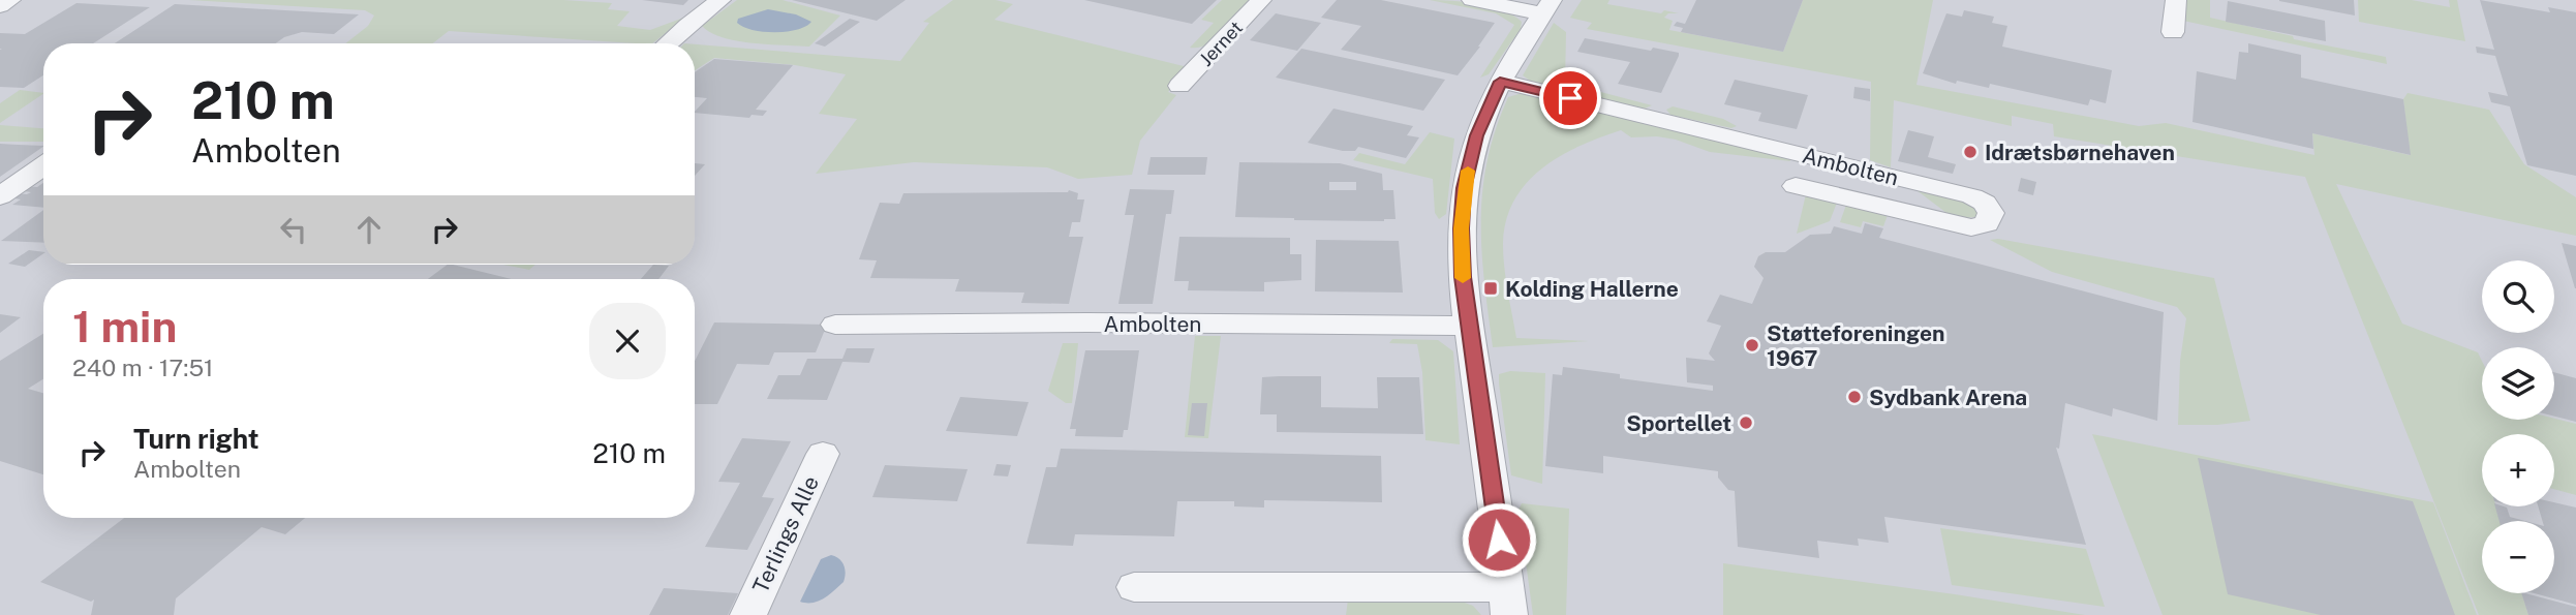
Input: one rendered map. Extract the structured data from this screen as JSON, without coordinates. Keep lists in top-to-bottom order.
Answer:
{
  "streets": {
    "street": ["Jernet", "Ambolten", "Terlings Alle"]
  },
  "places": {
    "other": [
      "Idrætsbørnehaven",
      "Støtteforeningen 1967",
      "Sydbank Arena",
      "Sportellet"
    ],
    "transit": ["Kolding Hallerne"]
  },
  "page": {
    "turn": ["210 m", "Ambolten"],
    "map_buttons": ["+", "−"],
    "heading": ["1 min", "240 m · 17:51"],
    "list": [
      {
        "name": "Turn right",
        "note": "Ambolten",
        "value": "210 m"
      }
    ]
  }
}
